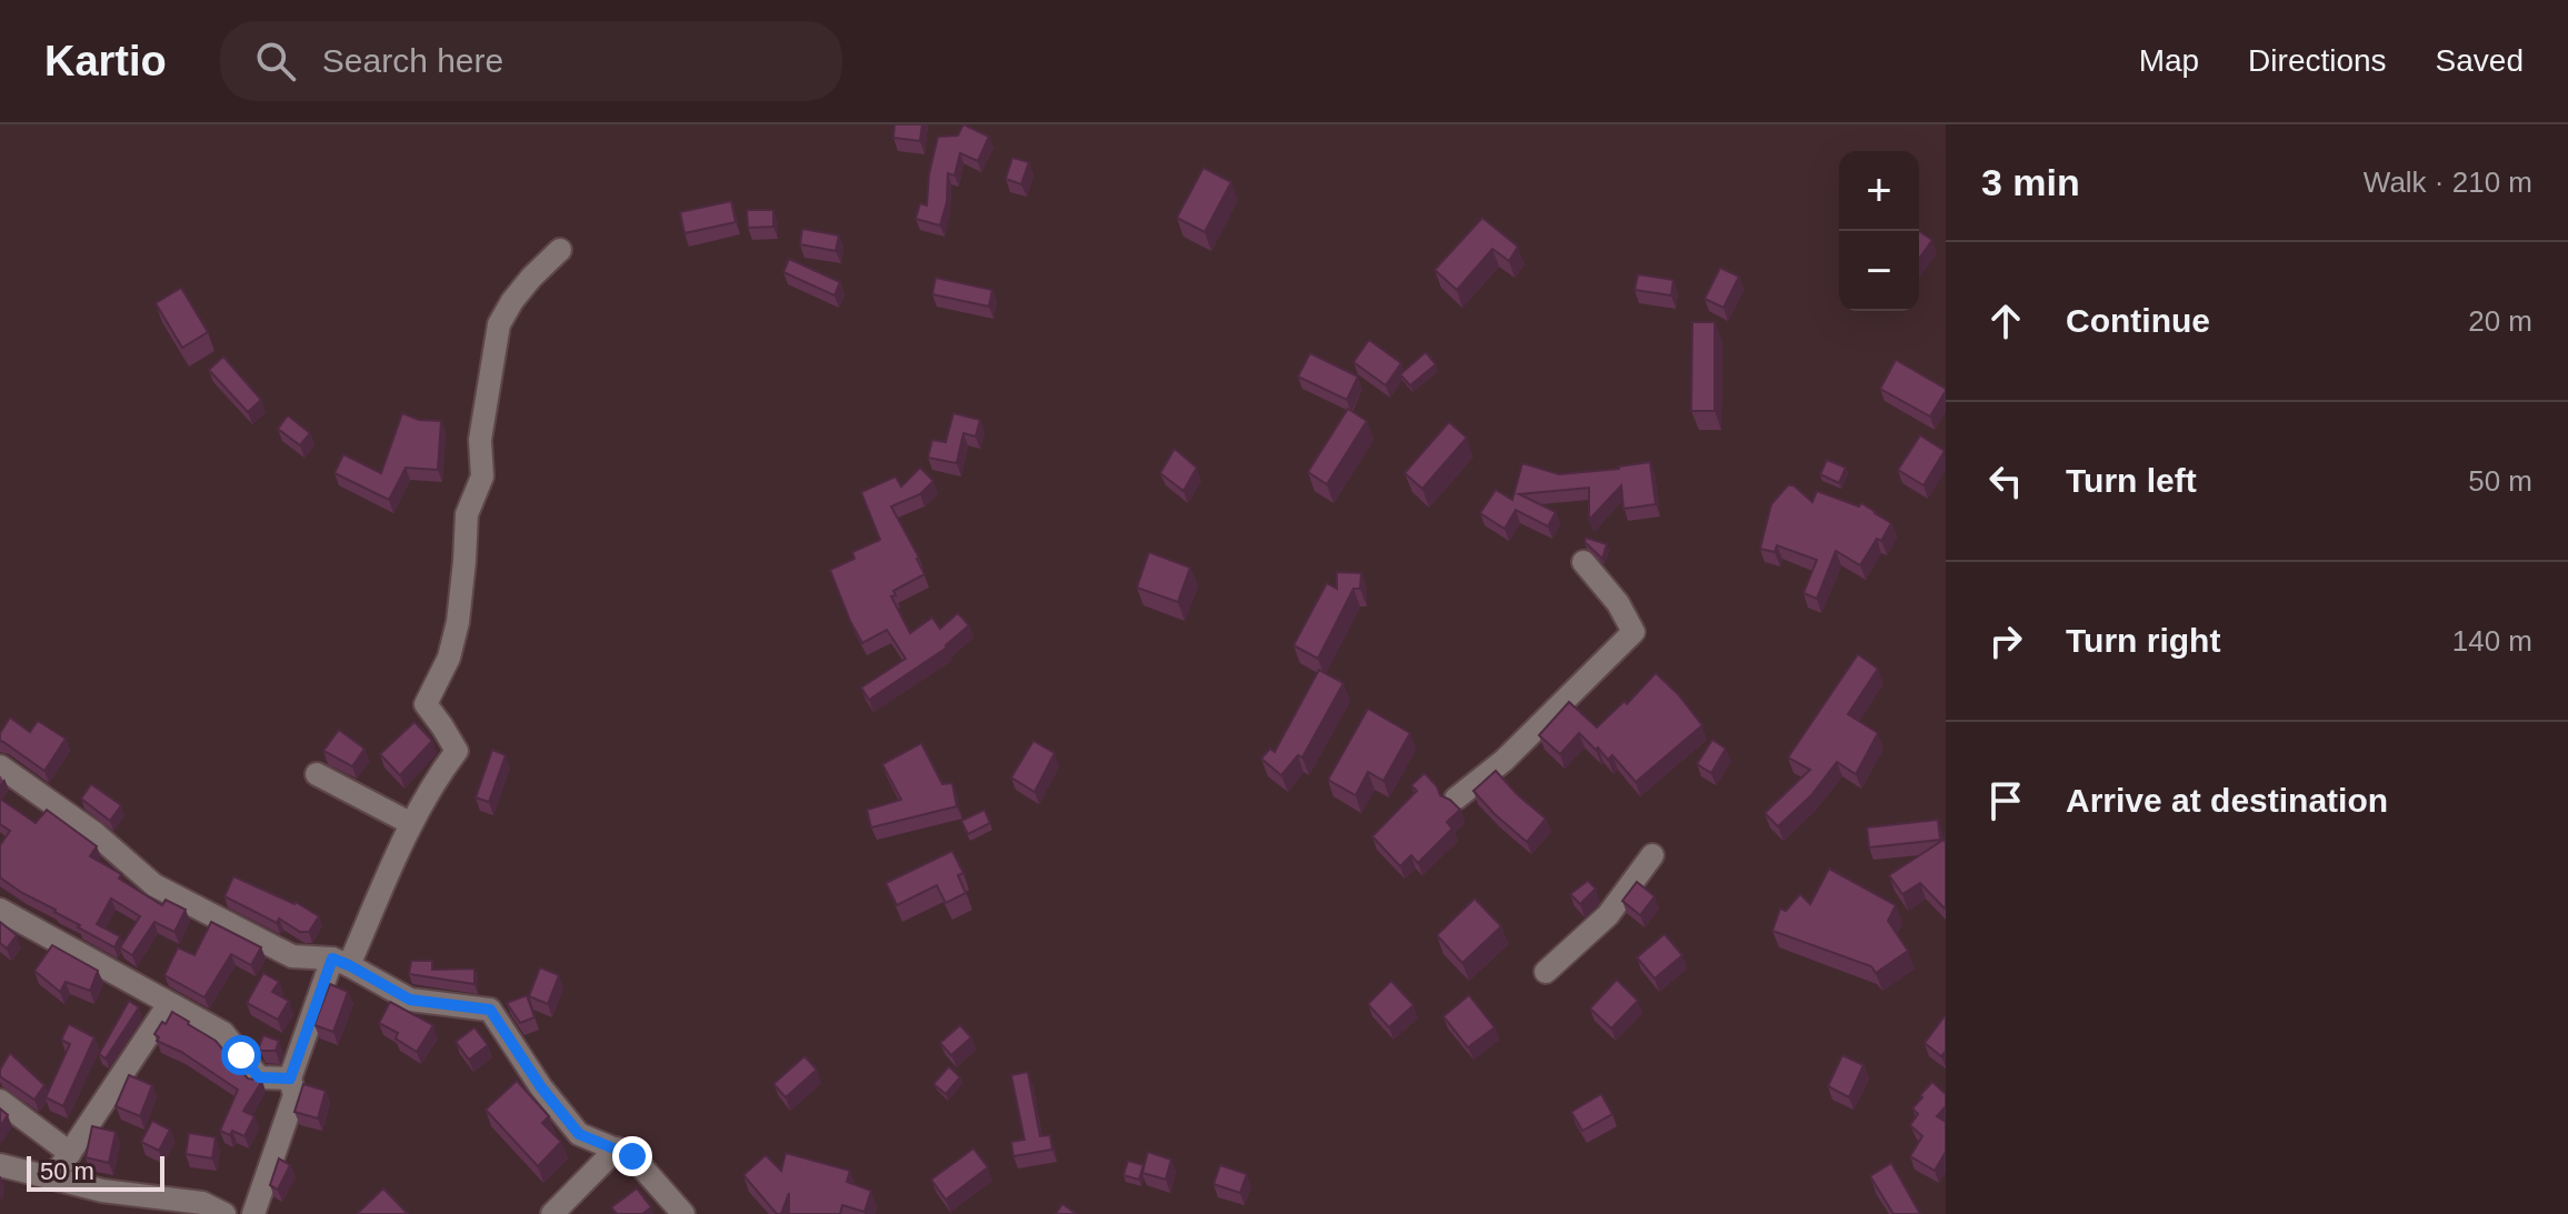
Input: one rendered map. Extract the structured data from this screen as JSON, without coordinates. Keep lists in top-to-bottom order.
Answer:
{
  "scale_bar": "50 m",
  "page": {
    "header": "Kartio",
    "search": "Search here",
    "nav": ["Map", "Directions", "Saved"],
    "heading": ["3 min", "Walk · 210 m"],
    "map_buttons": ["+", "−"],
    "list": [
      ["Continue", "20 m"],
      ["Turn left", "50 m"],
      ["Turn right", "140 m"],
      "Arrive at destination"
    ],
    "scale": "50 m"
  }
}
